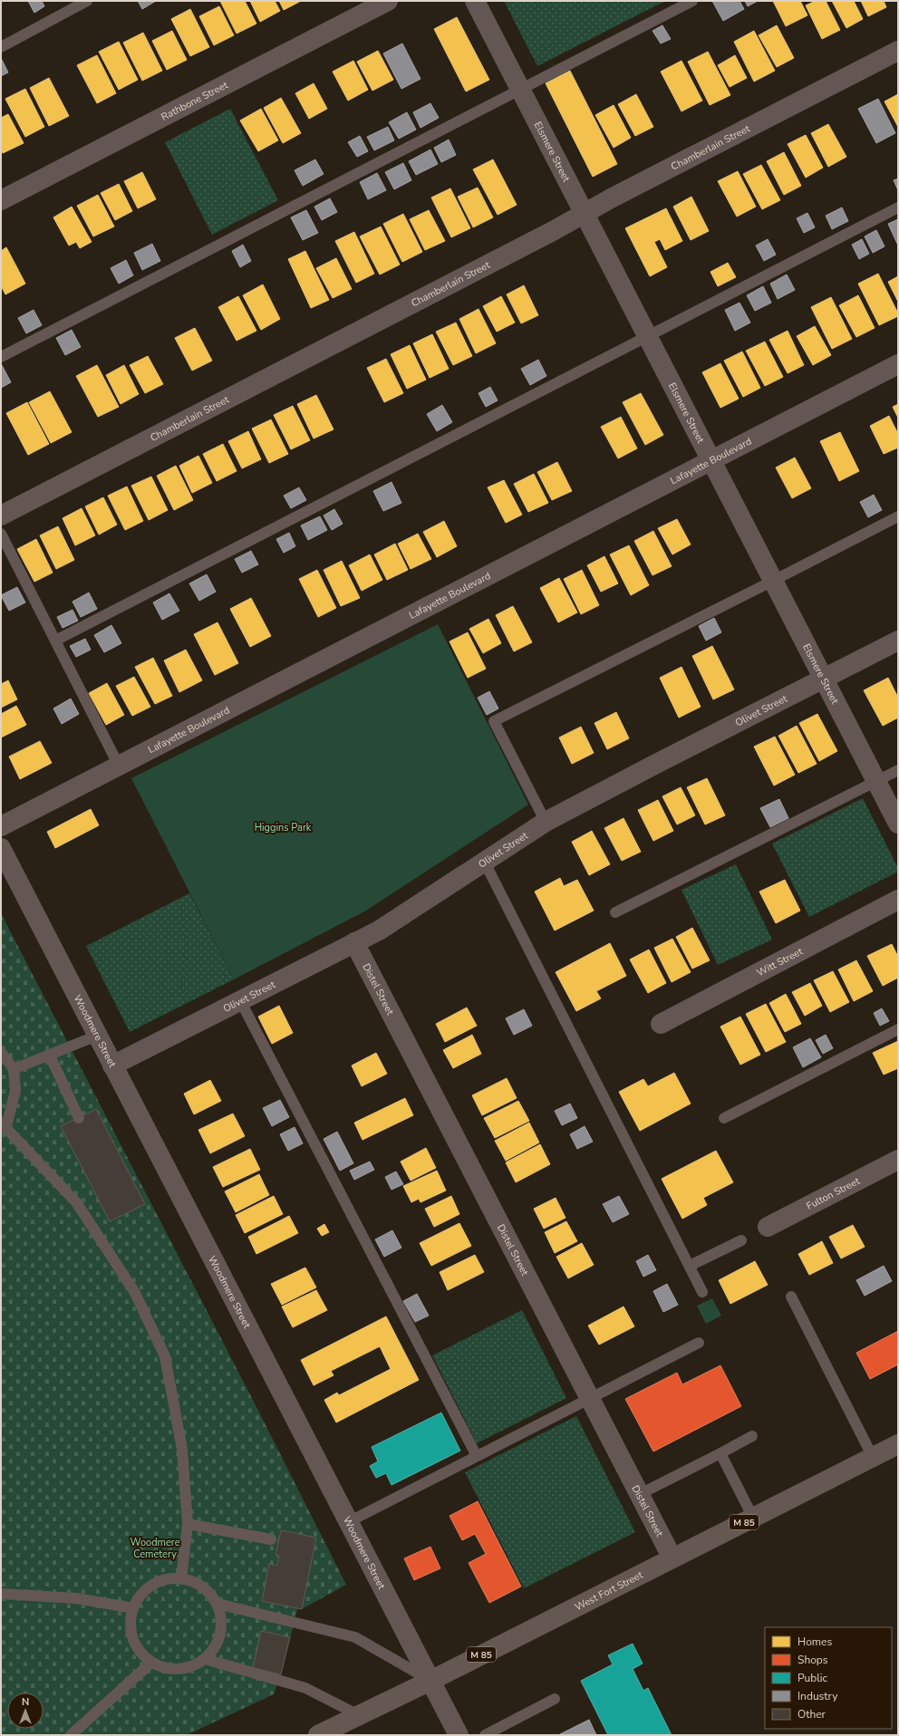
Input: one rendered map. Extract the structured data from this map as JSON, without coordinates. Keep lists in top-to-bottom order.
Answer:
{
  "streets": {
    "main road": ["M 85", "West Fort Street"],
    "street": [
      "Rathbone Street",
      "Chamberlain Street",
      "Elsmere Street",
      "Lafayette Boulevard",
      "Olivet Street",
      "Witt Street",
      "Distel Street",
      "Woodmere Street",
      "Fulton Street"
    ]
  },
  "crossings": [
    ["Chamberlain Street", "Elsmere Street"],
    ["Elsmere Street", "Lafayette Boulevard"],
    ["Elsmere Street", "Olivet Street"],
    ["Olivet Street", "Distel Street"],
    ["Olivet Street", "Woodmere Street"],
    ["Distel Street", "West Fort Street"],
    ["Woodmere Street", "West Fort Street"]
  ],
  "parks": ["Higgins Park", "Woodmere Cemetery"],
  "legend": [
    "Homes",
    "Shops",
    "Public",
    "Industry",
    "Other"
  ],
  "north": "top"
}
